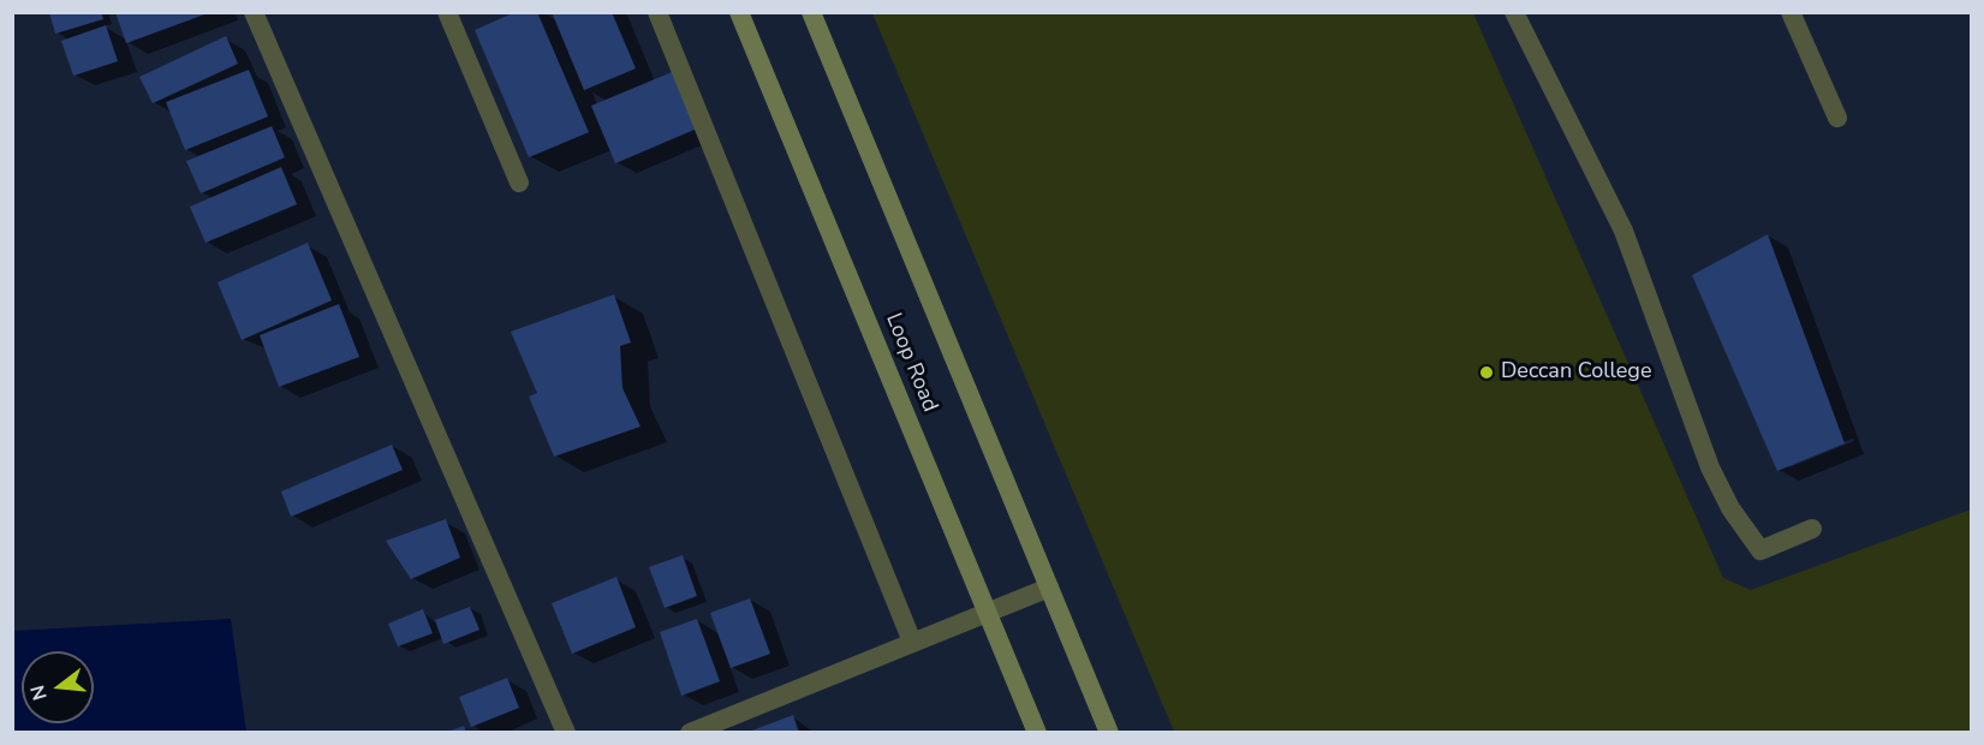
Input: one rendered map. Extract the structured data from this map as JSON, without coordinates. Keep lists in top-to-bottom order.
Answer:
{
  "streets": {
    "main road": ["Loop Road"]
  },
  "places": ["Deccan College"],
  "north": "left"
}
